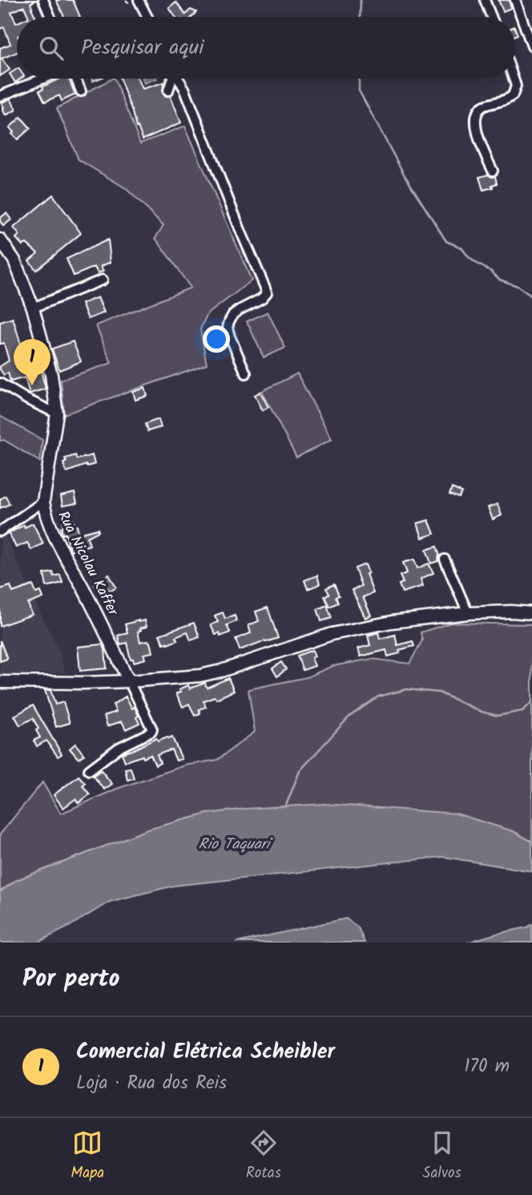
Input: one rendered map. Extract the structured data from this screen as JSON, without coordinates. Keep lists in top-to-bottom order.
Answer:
{
  "streets": {
    "main road": ["Rua Nicolau Kaffer"]
  },
  "water": ["Rio Taquari"],
  "page": {
    "search": "Pesquisar aqui",
    "pins": "1",
    "heading": "Por perto",
    "list": [
      {
        "mark": "1",
        "name": "Comercial Elétrica Scheibler",
        "note": "Loja · Rua dos Reis",
        "value": "170 m"
      }
    ],
    "nav": ["Mapa", "Rotas", "Salvos"]
  }
}
